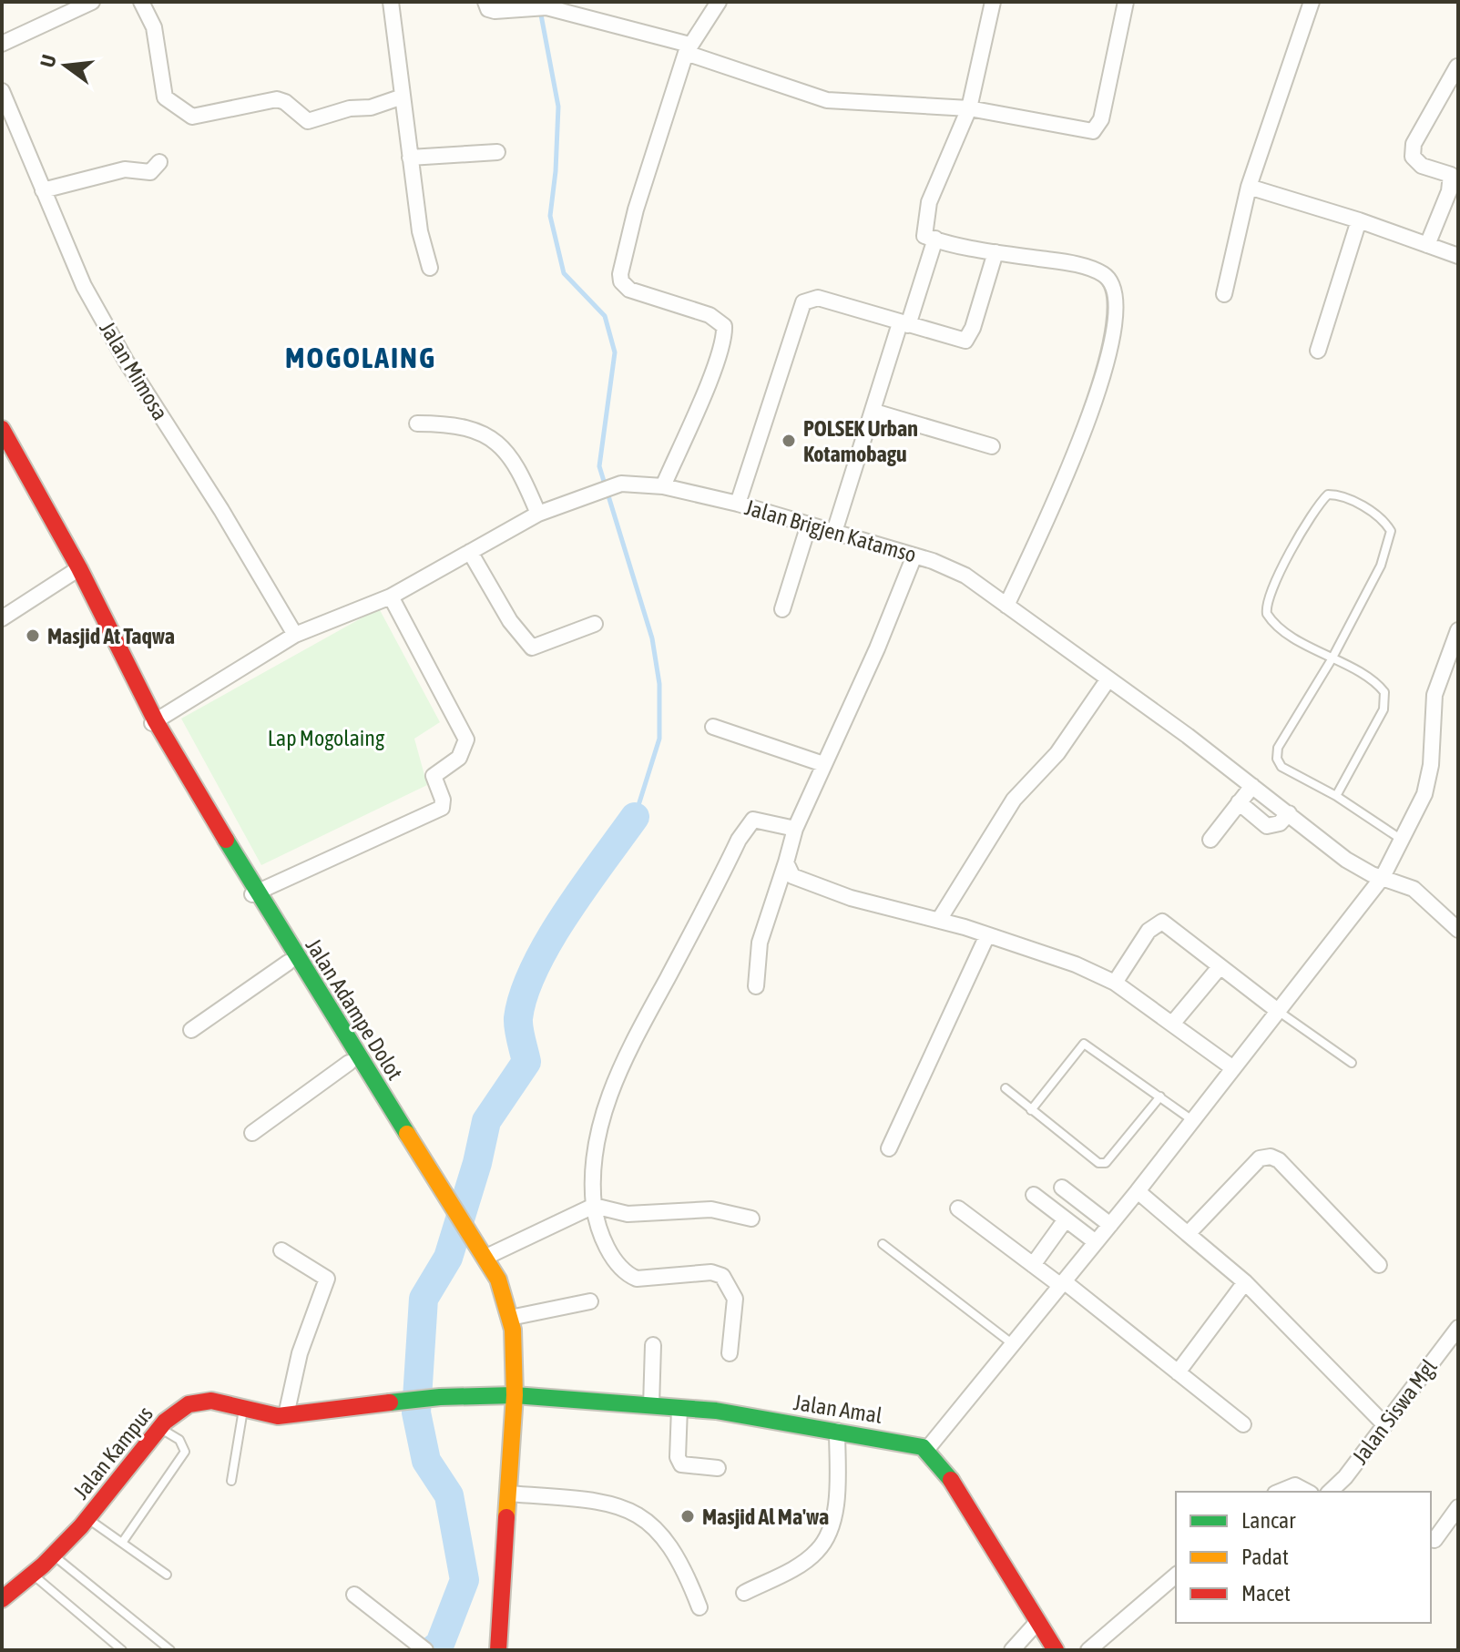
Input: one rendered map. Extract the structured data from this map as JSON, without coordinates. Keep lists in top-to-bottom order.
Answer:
{
  "streets": {
    "main road": ["Jalan Adampe Dolot", "Jalan Amal", "Jalan Kampus"],
    "street": ["Jalan Mimosa", "Jalan Brigjen Katamso", "Jalan Siswa Mgl"]
  },
  "crossings": [
    ["Jalan Mimosa", "Jalan Brigjen Katamso"],
    ["Jalan Brigjen Katamso", "Jalan Adampe Dolot"],
    ["Jalan Adampe Dolot", "Jalan Amal"],
    ["Jalan Adampe Dolot", "Jalan Kampus"],
    ["Jalan Amal", "Jalan Kampus"]
  ],
  "districts": ["MOGOLAING"],
  "parks": ["Lap Mogolaing"],
  "places": ["POLSEK Urban Kotamobagu", "Masjid At Taqwa", "Masjid Al Ma'wa"],
  "legend": ["Lancar", "Padat", "Macet"],
  "north": "left"
}
